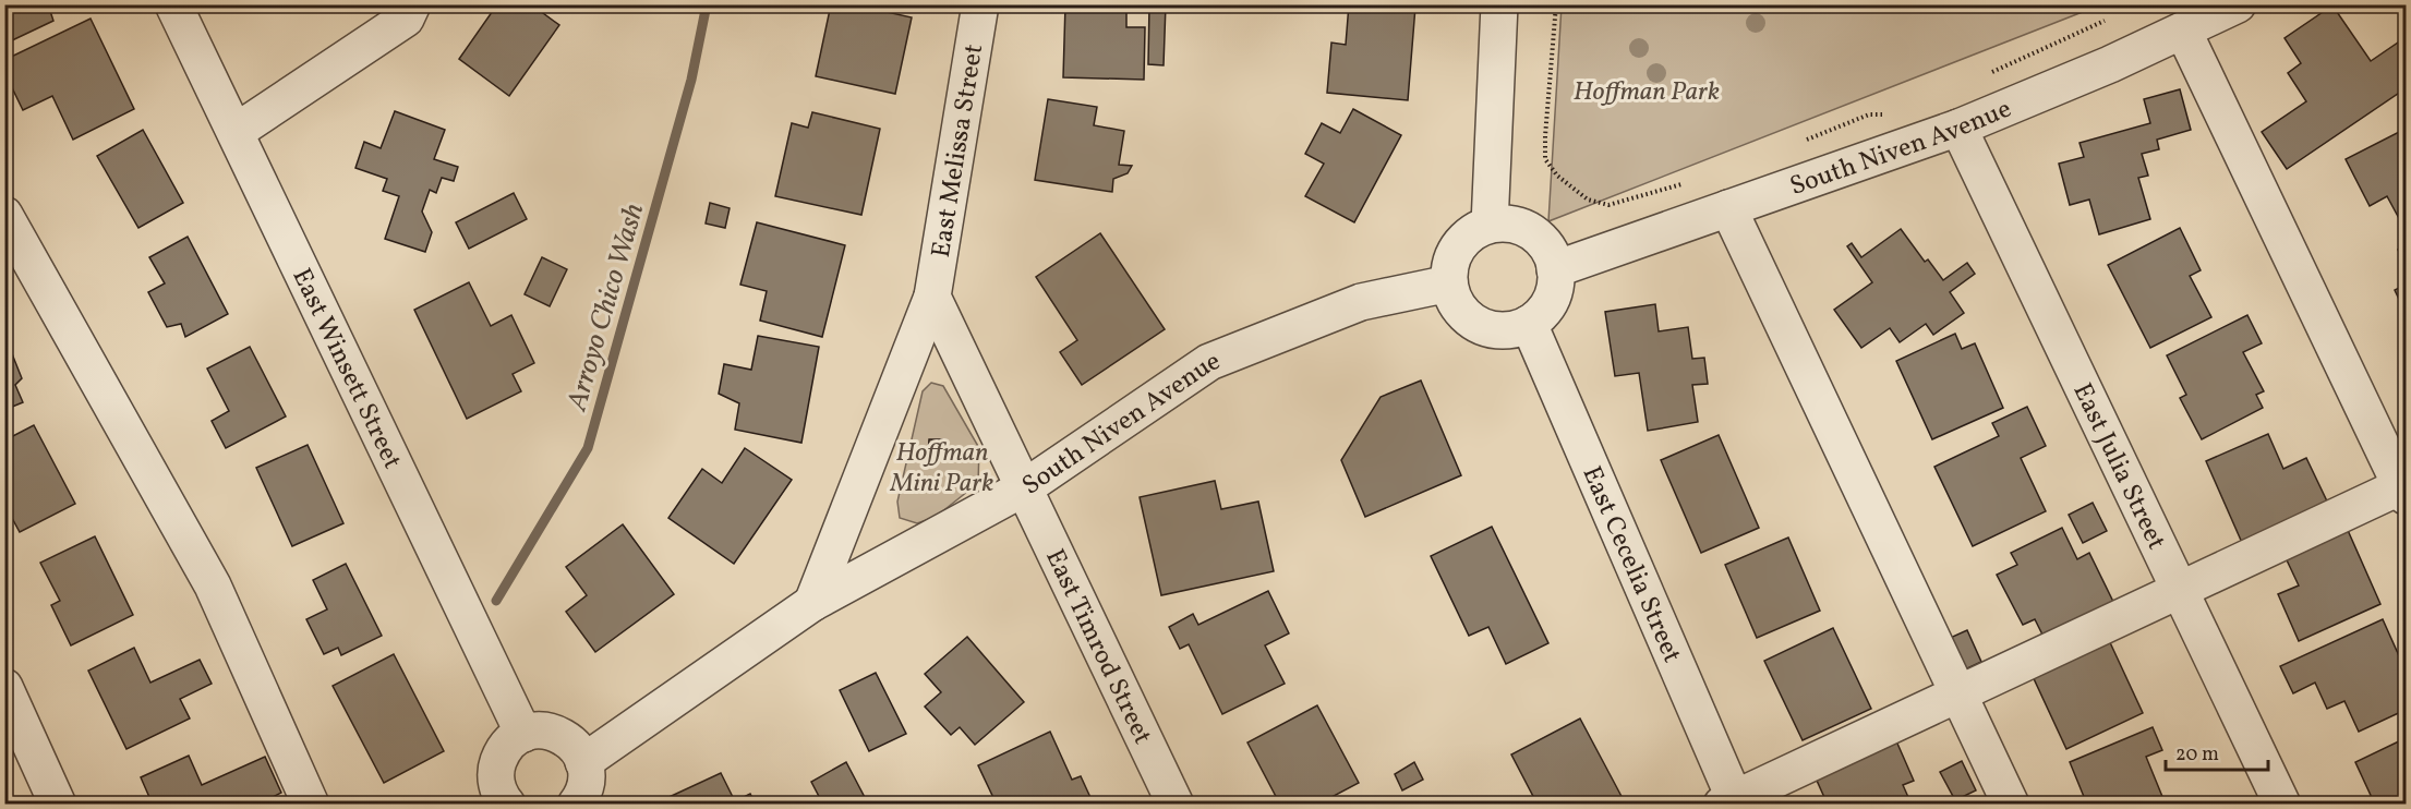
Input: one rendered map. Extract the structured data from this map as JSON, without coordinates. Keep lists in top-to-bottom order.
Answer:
{
  "streets": {
    "street": [
      "South Niven Avenue",
      "East Melissa Street",
      "East Winsett Street",
      "East Julia Street",
      "East Cecelia Street",
      "East Timrod Street"
    ]
  },
  "crossings": [
    ["South Niven Avenue", "East Melissa Street"],
    ["South Niven Avenue", "East Julia Street"],
    ["South Niven Avenue", "East Cecelia Street"],
    ["South Niven Avenue", "East Timrod Street"]
  ],
  "water": ["Arroyo Chico Wash"],
  "parks": ["Hoffman Park", "Hoffman Mini Park"],
  "scale_bar": "20 m"
}
